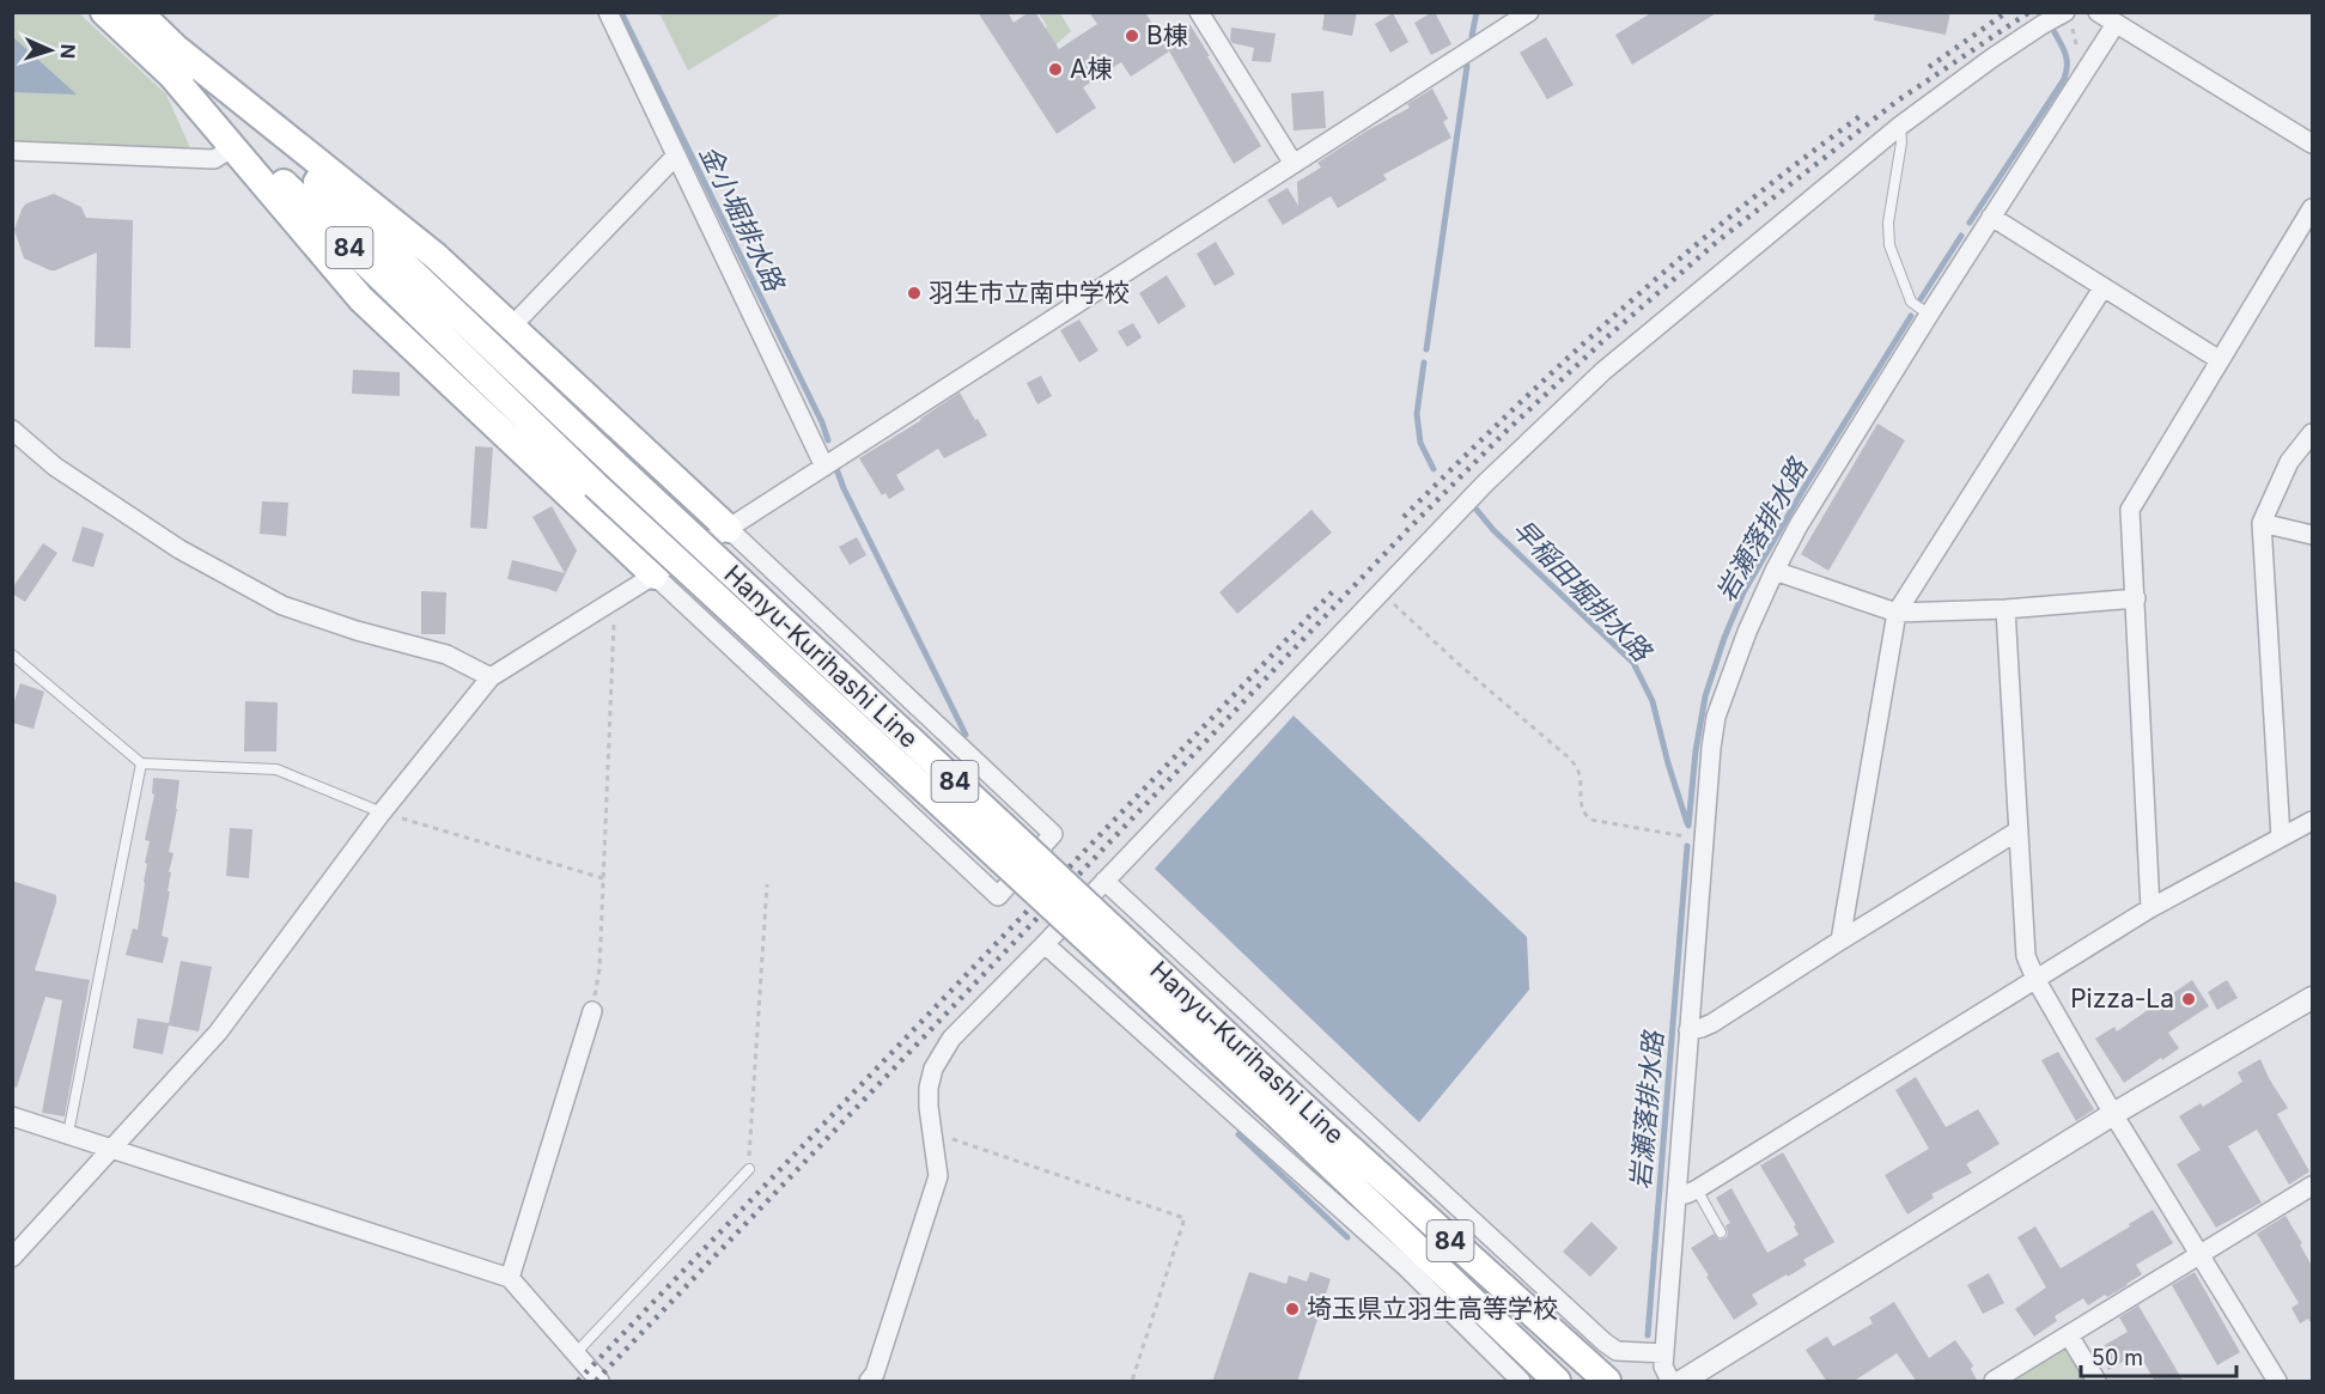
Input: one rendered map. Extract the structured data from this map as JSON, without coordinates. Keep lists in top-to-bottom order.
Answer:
{
  "streets": {
    "main road": ["84", "Hanyu-Kurihashi Line"]
  },
  "water": ["金小堀排水路", "岩瀬落排水路", "早稲田堀排水路"],
  "places": [
    "B棟",
    "A棟",
    "羽生市立南中学校",
    "Pizza-La",
    "埼玉県立羽生高等学校"
  ],
  "scale_bar": "50 m",
  "north": "right"
}
